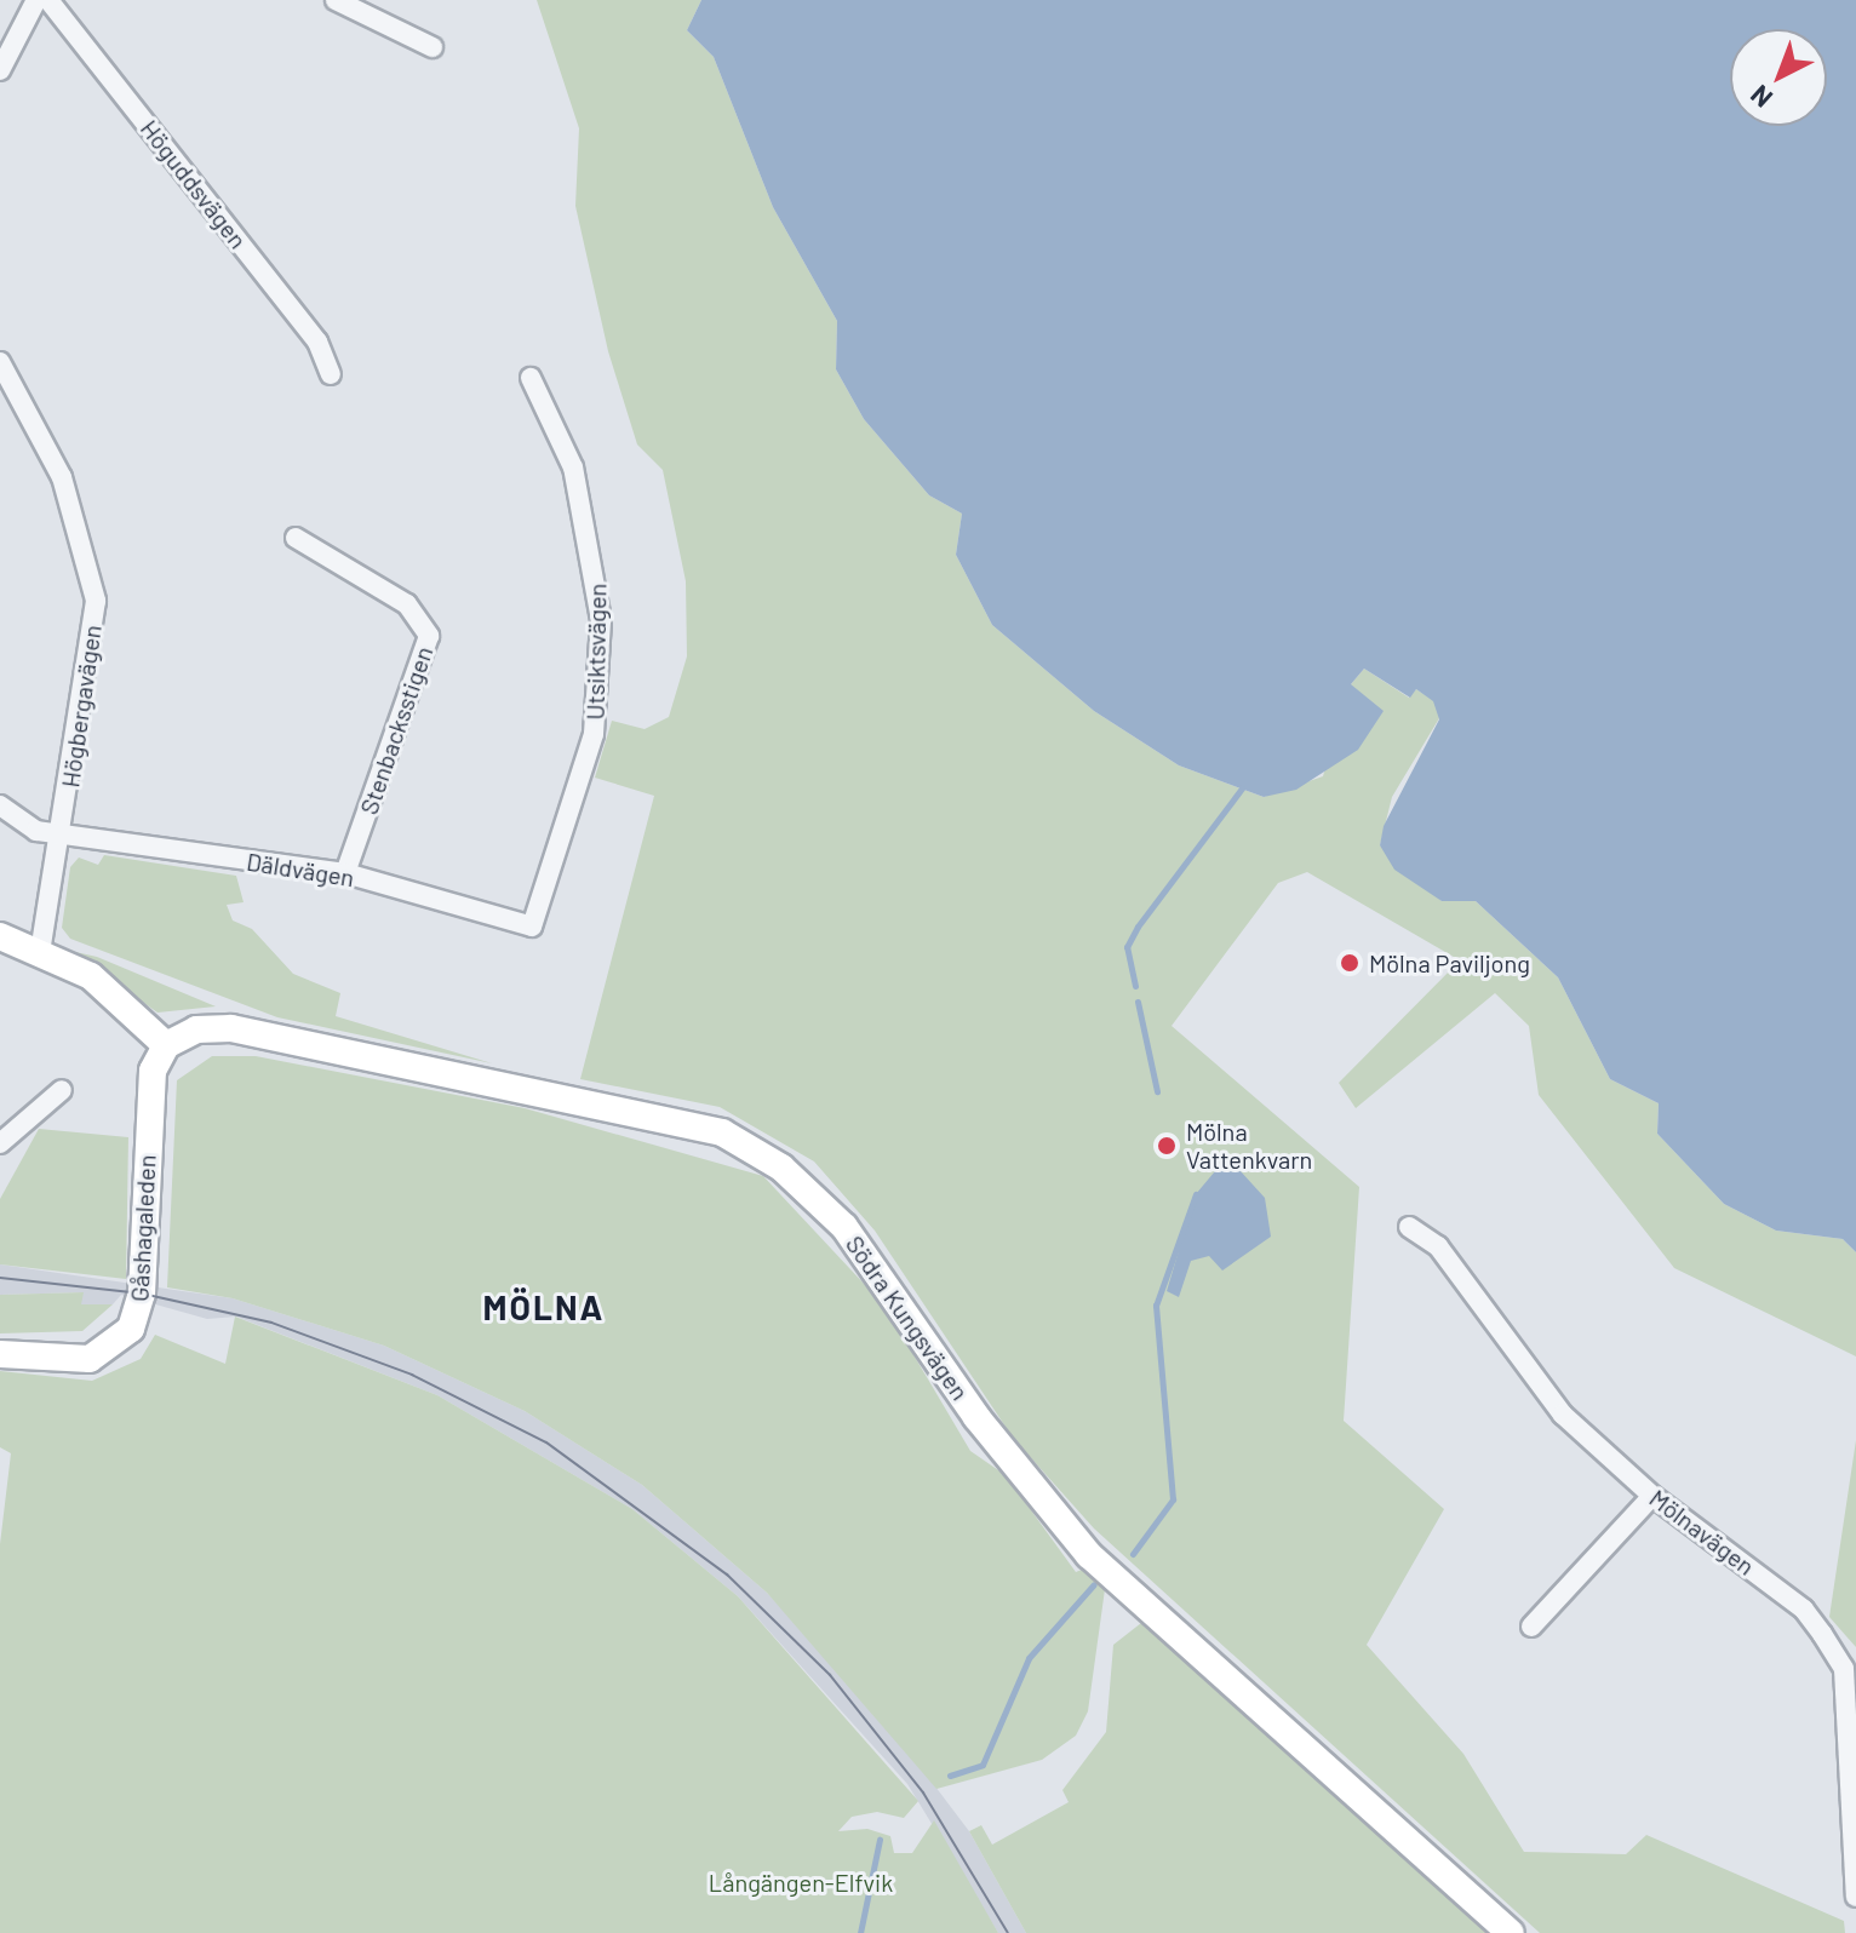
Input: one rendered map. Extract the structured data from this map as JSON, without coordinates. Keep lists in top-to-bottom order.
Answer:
{
  "streets": {
    "main road": ["Gåshagaleden", "Södra Kungsvägen"],
    "street": [
      "Höguddsvägen",
      "Utsiktsvägen",
      "Högbergavägen",
      "Stenbacksstigen",
      "Däldvägen",
      "Mölnavägen"
    ]
  },
  "crossings": [
    ["Utsiktsvägen", "Däldvägen"],
    ["Högbergavägen", "Däldvägen"],
    ["Stenbacksstigen", "Däldvägen"],
    ["Gåshagaleden", "Södra Kungsvägen"]
  ],
  "districts": ["MÖLNA"],
  "parks": ["Långängen-Elfvik"],
  "places": ["Mölna Paviljong", "Mölna Vattenkvarn"],
  "north": "bottom left"
}
